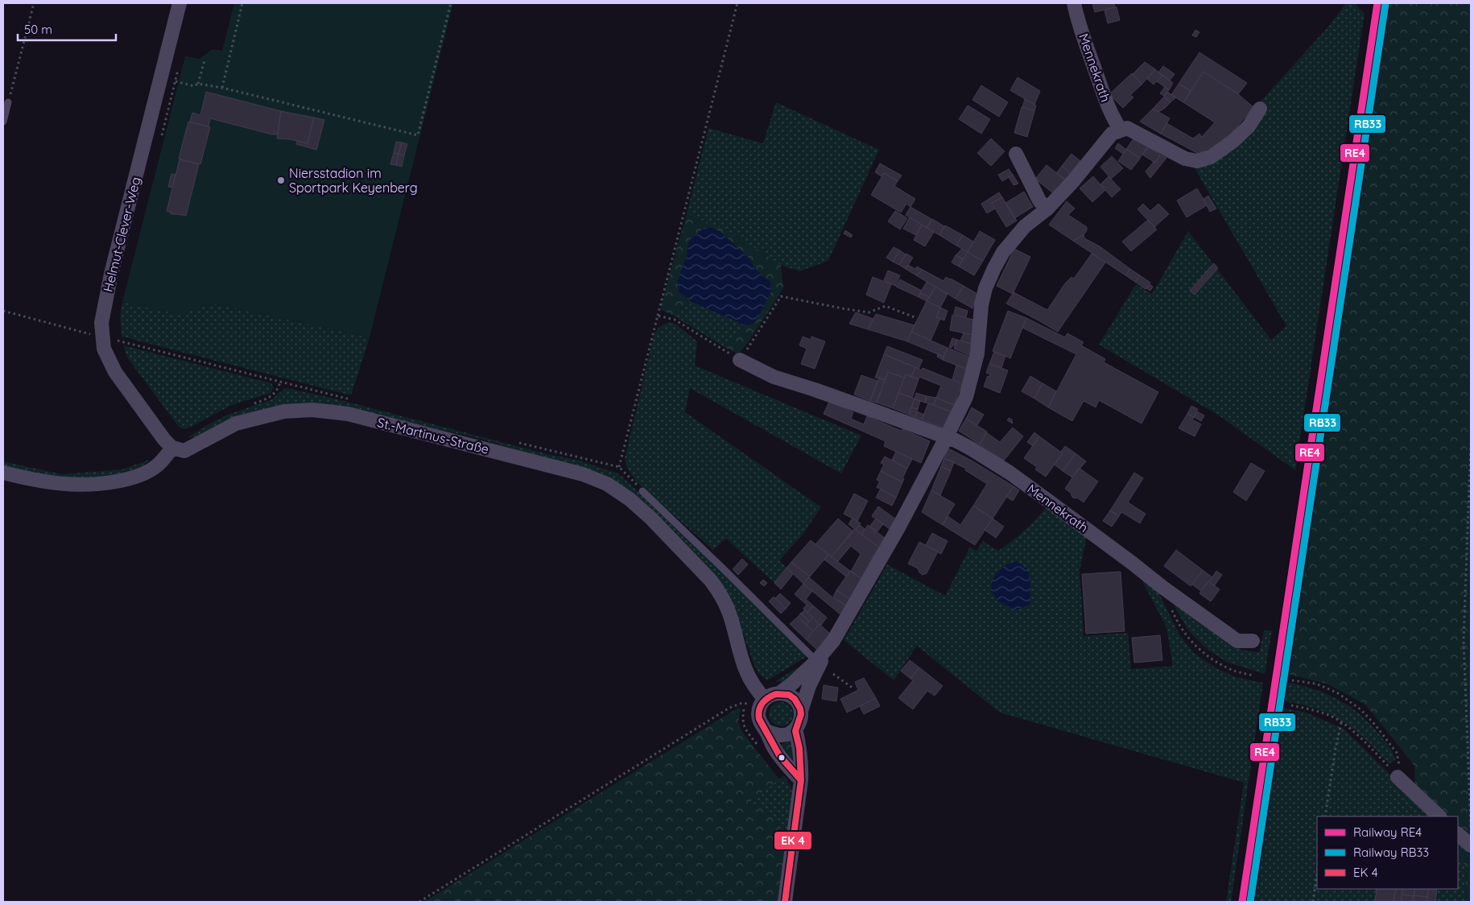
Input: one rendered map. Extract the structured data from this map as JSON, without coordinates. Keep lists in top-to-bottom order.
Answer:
{
  "streets": {
    "street": ["Mennekrath", "Helmut-Clever-Weg", "St.-Martinus-Straße"]
  },
  "crossings": [
    ["Helmut-Clever-Weg", "St.-Martinus-Straße"]
  ],
  "places": ["Niersstadion im Sportpark Keyenberg"],
  "lines": ["rail line RE4", "rail line RB33"],
  "legend": ["Railway RE4", "Railway RB33", "EK 4"],
  "scale_bar": "50 m"
}
